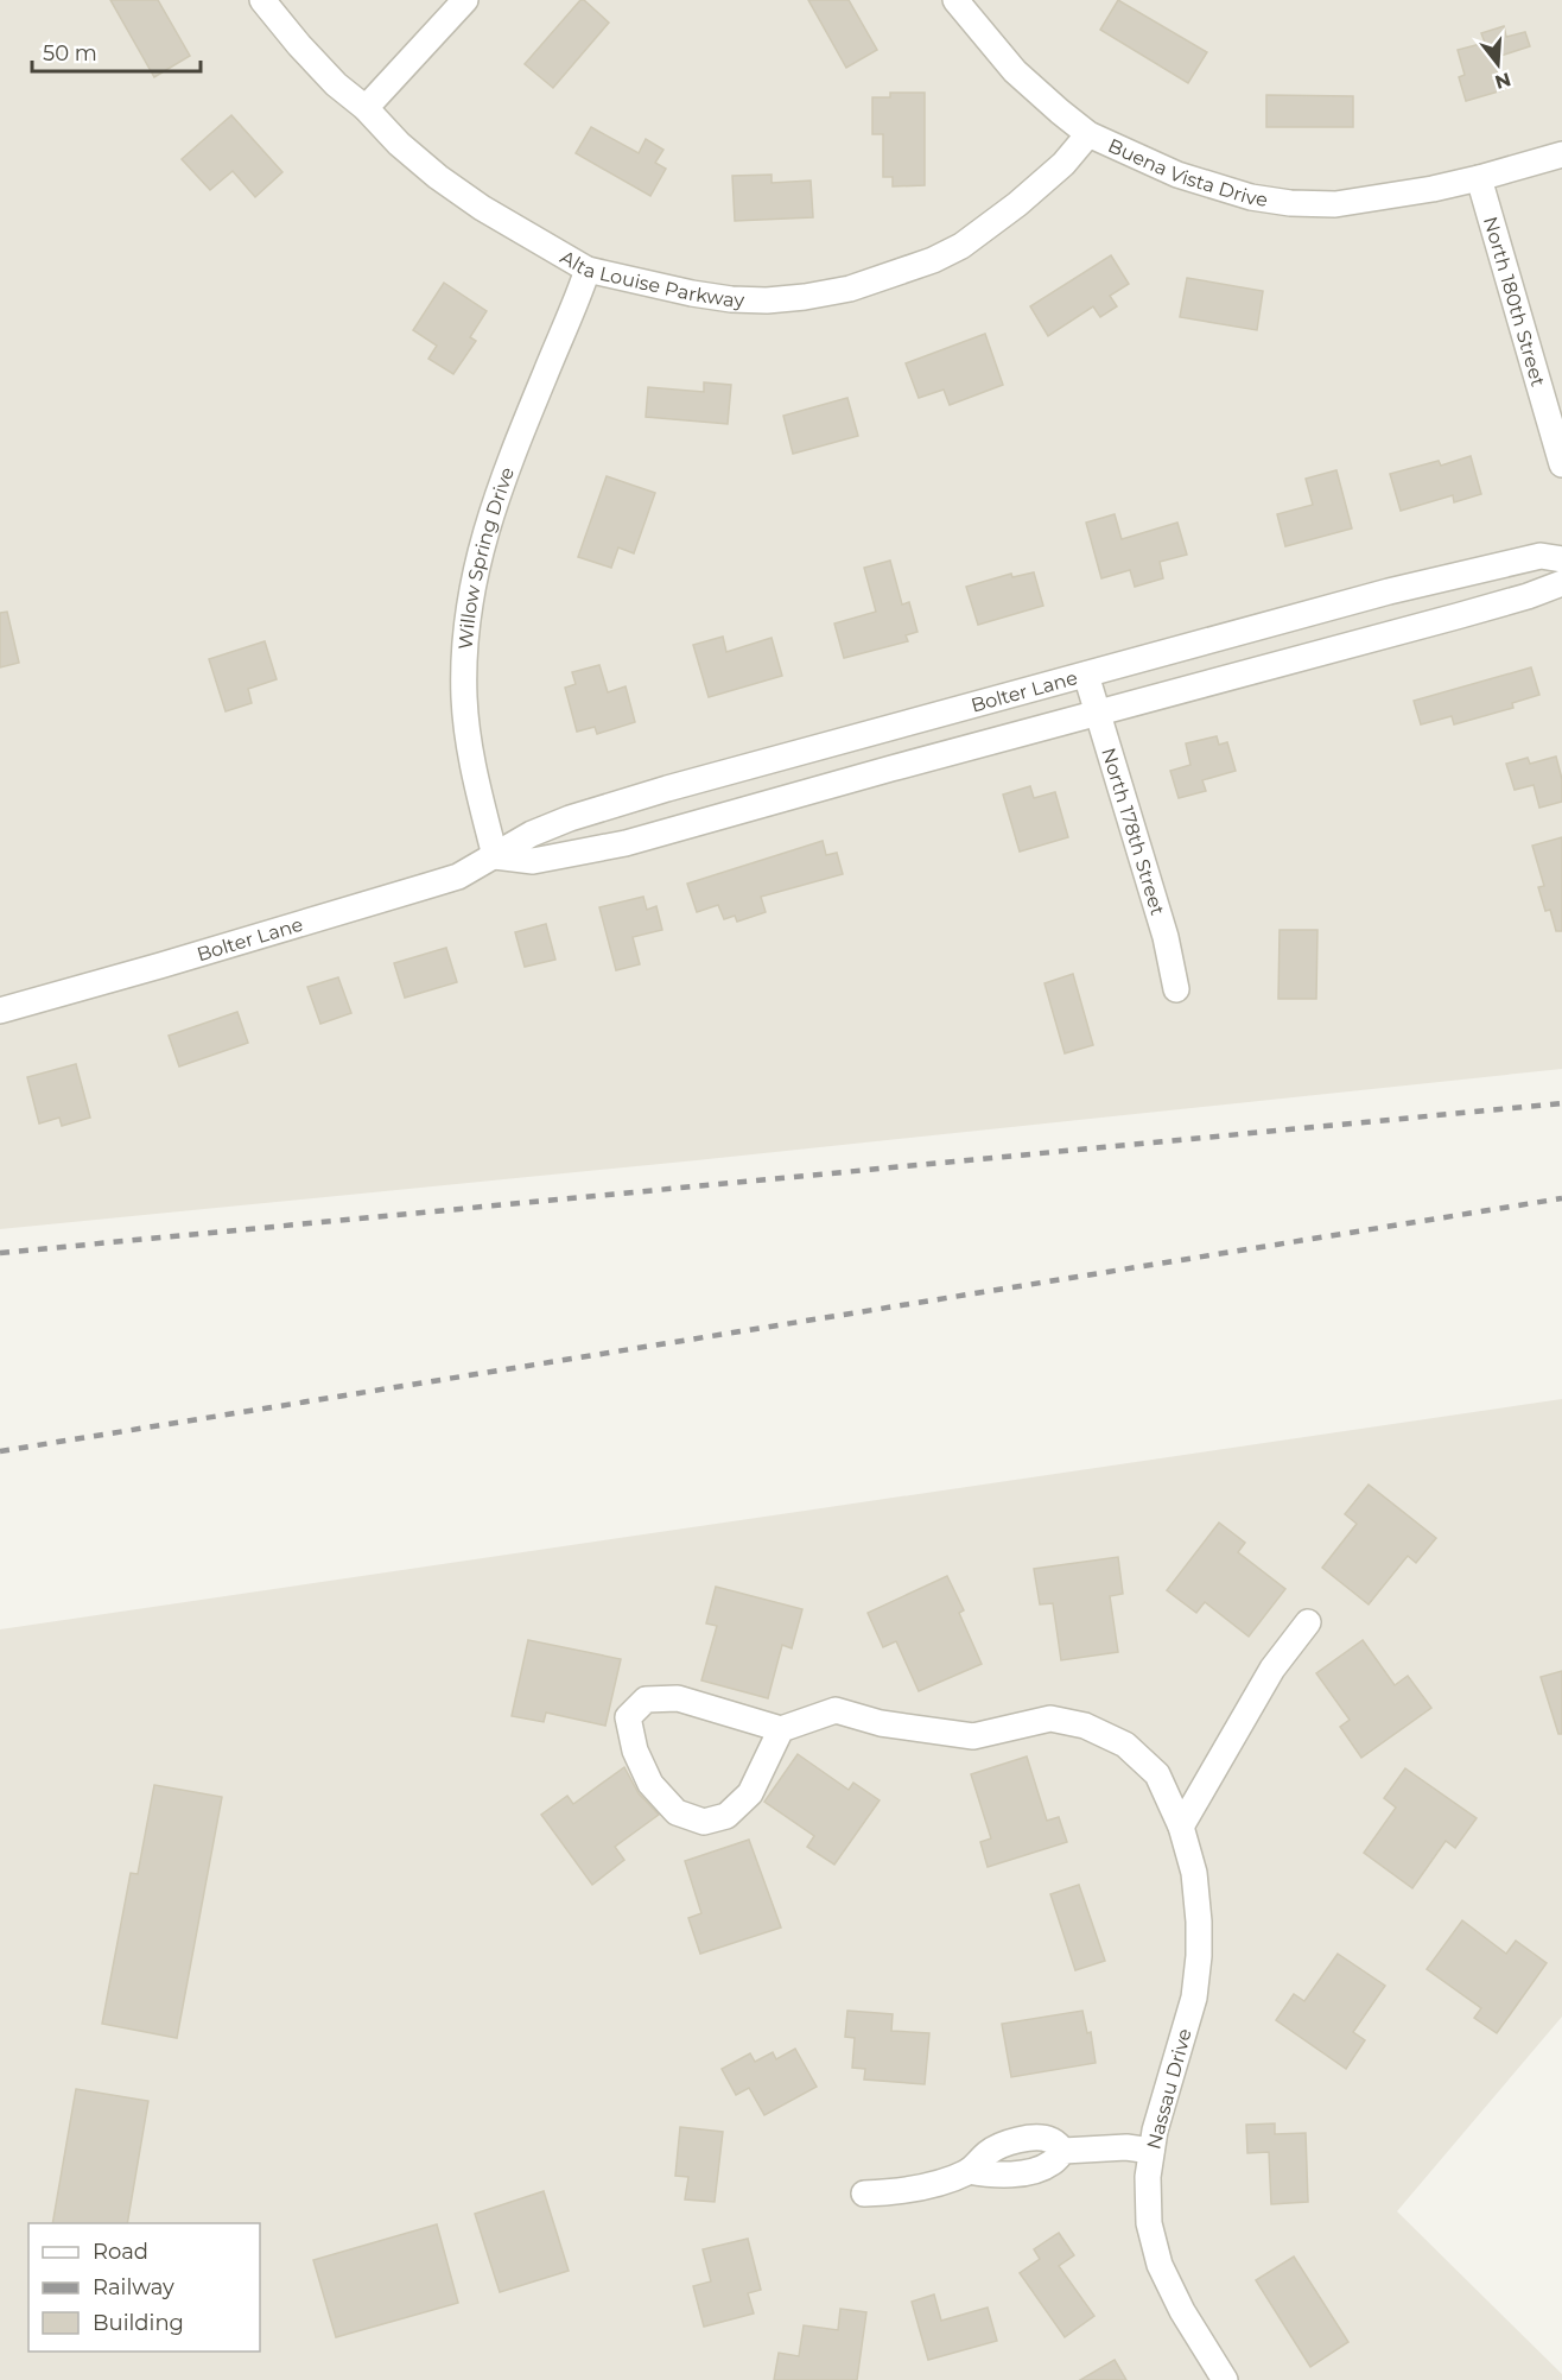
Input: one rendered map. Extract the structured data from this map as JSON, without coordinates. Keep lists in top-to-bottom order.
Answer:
{
  "streets": {
    "street": [
      "Buena Vista Drive",
      "Alta Louise Parkway",
      "North 180th Street",
      "Willow Spring Drive",
      "Bolter Lane",
      "North 178th Street",
      "Nassau Drive"
    ]
  },
  "crossings": [
    ["Buena Vista Drive", "Alta Louise Parkway"],
    ["Buena Vista Drive", "North 180th Street"],
    ["Alta Louise Parkway", "Willow Spring Drive"],
    ["Willow Spring Drive", "Bolter Lane"],
    ["Bolter Lane", "North 178th Street"]
  ],
  "legend": ["Road", "Railway", "Building"],
  "scale_bar": "50 m",
  "north": "bottom"
}
